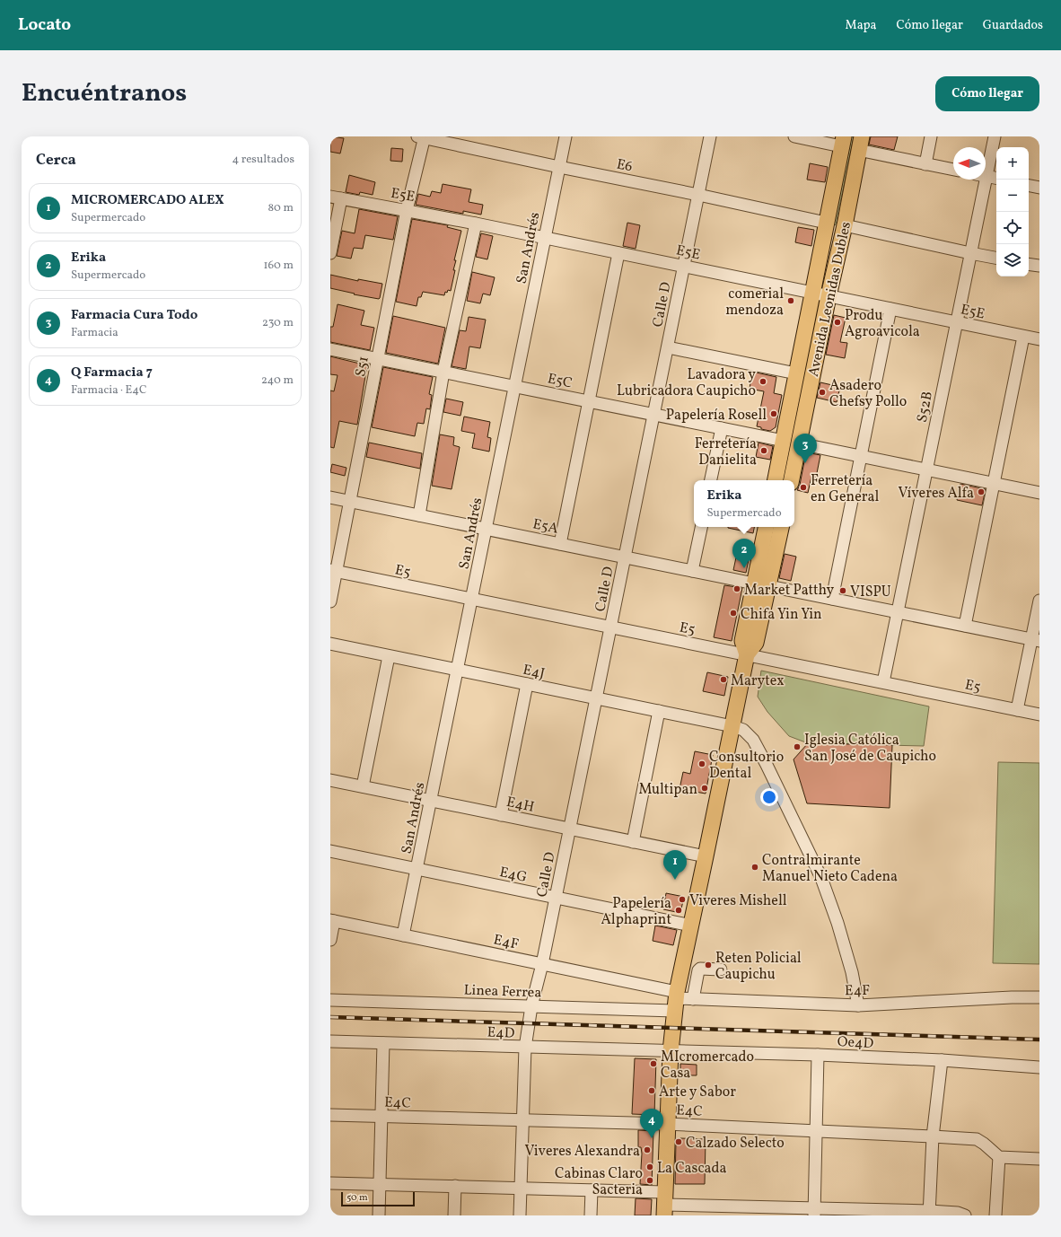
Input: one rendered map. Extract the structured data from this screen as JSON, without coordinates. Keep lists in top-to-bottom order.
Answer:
{
  "streets": {
    "main road": ["Avenida Leonidas Dubles"],
    "street": [
      "E6",
      "E5E",
      "San Andrés",
      "Calle D",
      "S51",
      "E5C",
      "S52B",
      "E5A",
      "E5",
      "E4J",
      "E4H",
      "E4G",
      "E4F",
      "Linea Ferrea",
      "E4D",
      "Oe4D",
      "E4C"
    ]
  },
  "crossings": [
    ["E6", "San Andrés"],
    ["E6", "Avenida Leonidas Dubles"],
    ["E6", "Calle D"],
    ["E6", "S51"],
    ["E5E", "San Andrés"],
    ["E5E", "Avenida Leonidas Dubles"],
    ["E5E", "Calle D"],
    ["E5E", "S51"],
    ["E5E", "S52B"],
    ["San Andrés", "E5C"],
    ["San Andrés", "E5A"],
    ["San Andrés", "E5"],
    ["San Andrés", "E4J"],
    ["San Andrés", "E4H"],
    ["San Andrés", "E4G"],
    ["San Andrés", "E4F"],
    ["Avenida Leonidas Dubles", "E5C"],
    ["Calle D", "E5C"],
    ["Calle D", "E5A"],
    ["Calle D", "E5"],
    ["Calle D", "E4J"],
    ["Calle D", "E4H"],
    ["Calle D", "E4G"],
    ["Calle D", "E4F"],
    ["Calle D", "Linea Ferrea"],
    ["Calle D", "E4D"],
    ["Calle D", "E4C"],
    ["S51", "E5C"],
    ["S51", "E5A"],
    ["S51", "E5"],
    ["S52B", "E5A"],
    ["S52B", "E5"],
    ["E4J", "E4F"],
    ["E4F", "Linea Ferrea"],
    ["E4D", "Oe4D"]
  ],
  "places": [
    "comerial mendoza",
    "Produ Agroavicola",
    "Lavadora y Lubricadora Caupicho",
    "Asadero Chefsy Pollo",
    "Papelería Rosell",
    "Ferretería Danielita",
    "Ferretería en General",
    "Víveres Alfa",
    "Market Patthy",
    "VISPU",
    "Chifa Yin Yin",
    "Marytex",
    "Iglesia Católica San José de Caupicho",
    "Consultorio Dental",
    "Multipan",
    "Contralmirante Manuel Nieto Cadena",
    "Viveres Mishell",
    "Papelería Alphaprint",
    "Reten Policial Caupichu",
    "MIcromercado Casa",
    "Arte y Sabor",
    "Calzado Selecto",
    "Viveres Alexandra",
    "La Cascada",
    "Cabinas Claro Sacteria"
  ],
  "scale_bar": "50 m",
  "north": "left",
  "page": {
    "header": "Locato",
    "nav": ["Mapa", "Cómo llegar", "Guardados"],
    "title": "Encuéntranos",
    "buttons": "Cómo llegar",
    "heading": ["Cerca", "4 resultados"],
    "map_buttons": ["+", "−"],
    "list": [
      {
        "mark": "1",
        "name": "MICROMERCADO ALEX",
        "note": "Supermercado",
        "value": "80 m"
      },
      {
        "mark": "2",
        "name": "Erika",
        "note": "Supermercado",
        "value": "160 m"
      },
      {
        "mark": "3",
        "name": "Farmacia Cura Todo",
        "note": "Farmacia",
        "value": "230 m"
      },
      {
        "mark": "4",
        "name": "Q Farmacia 7",
        "note": "Farmacia · E4C",
        "value": "240 m"
      }
    ],
    "pins": [
      "3",
      "2",
      "1",
      "4"
    ],
    "popup": ["Erika", "Supermercado"],
    "scale": "50 m"
  }
}
